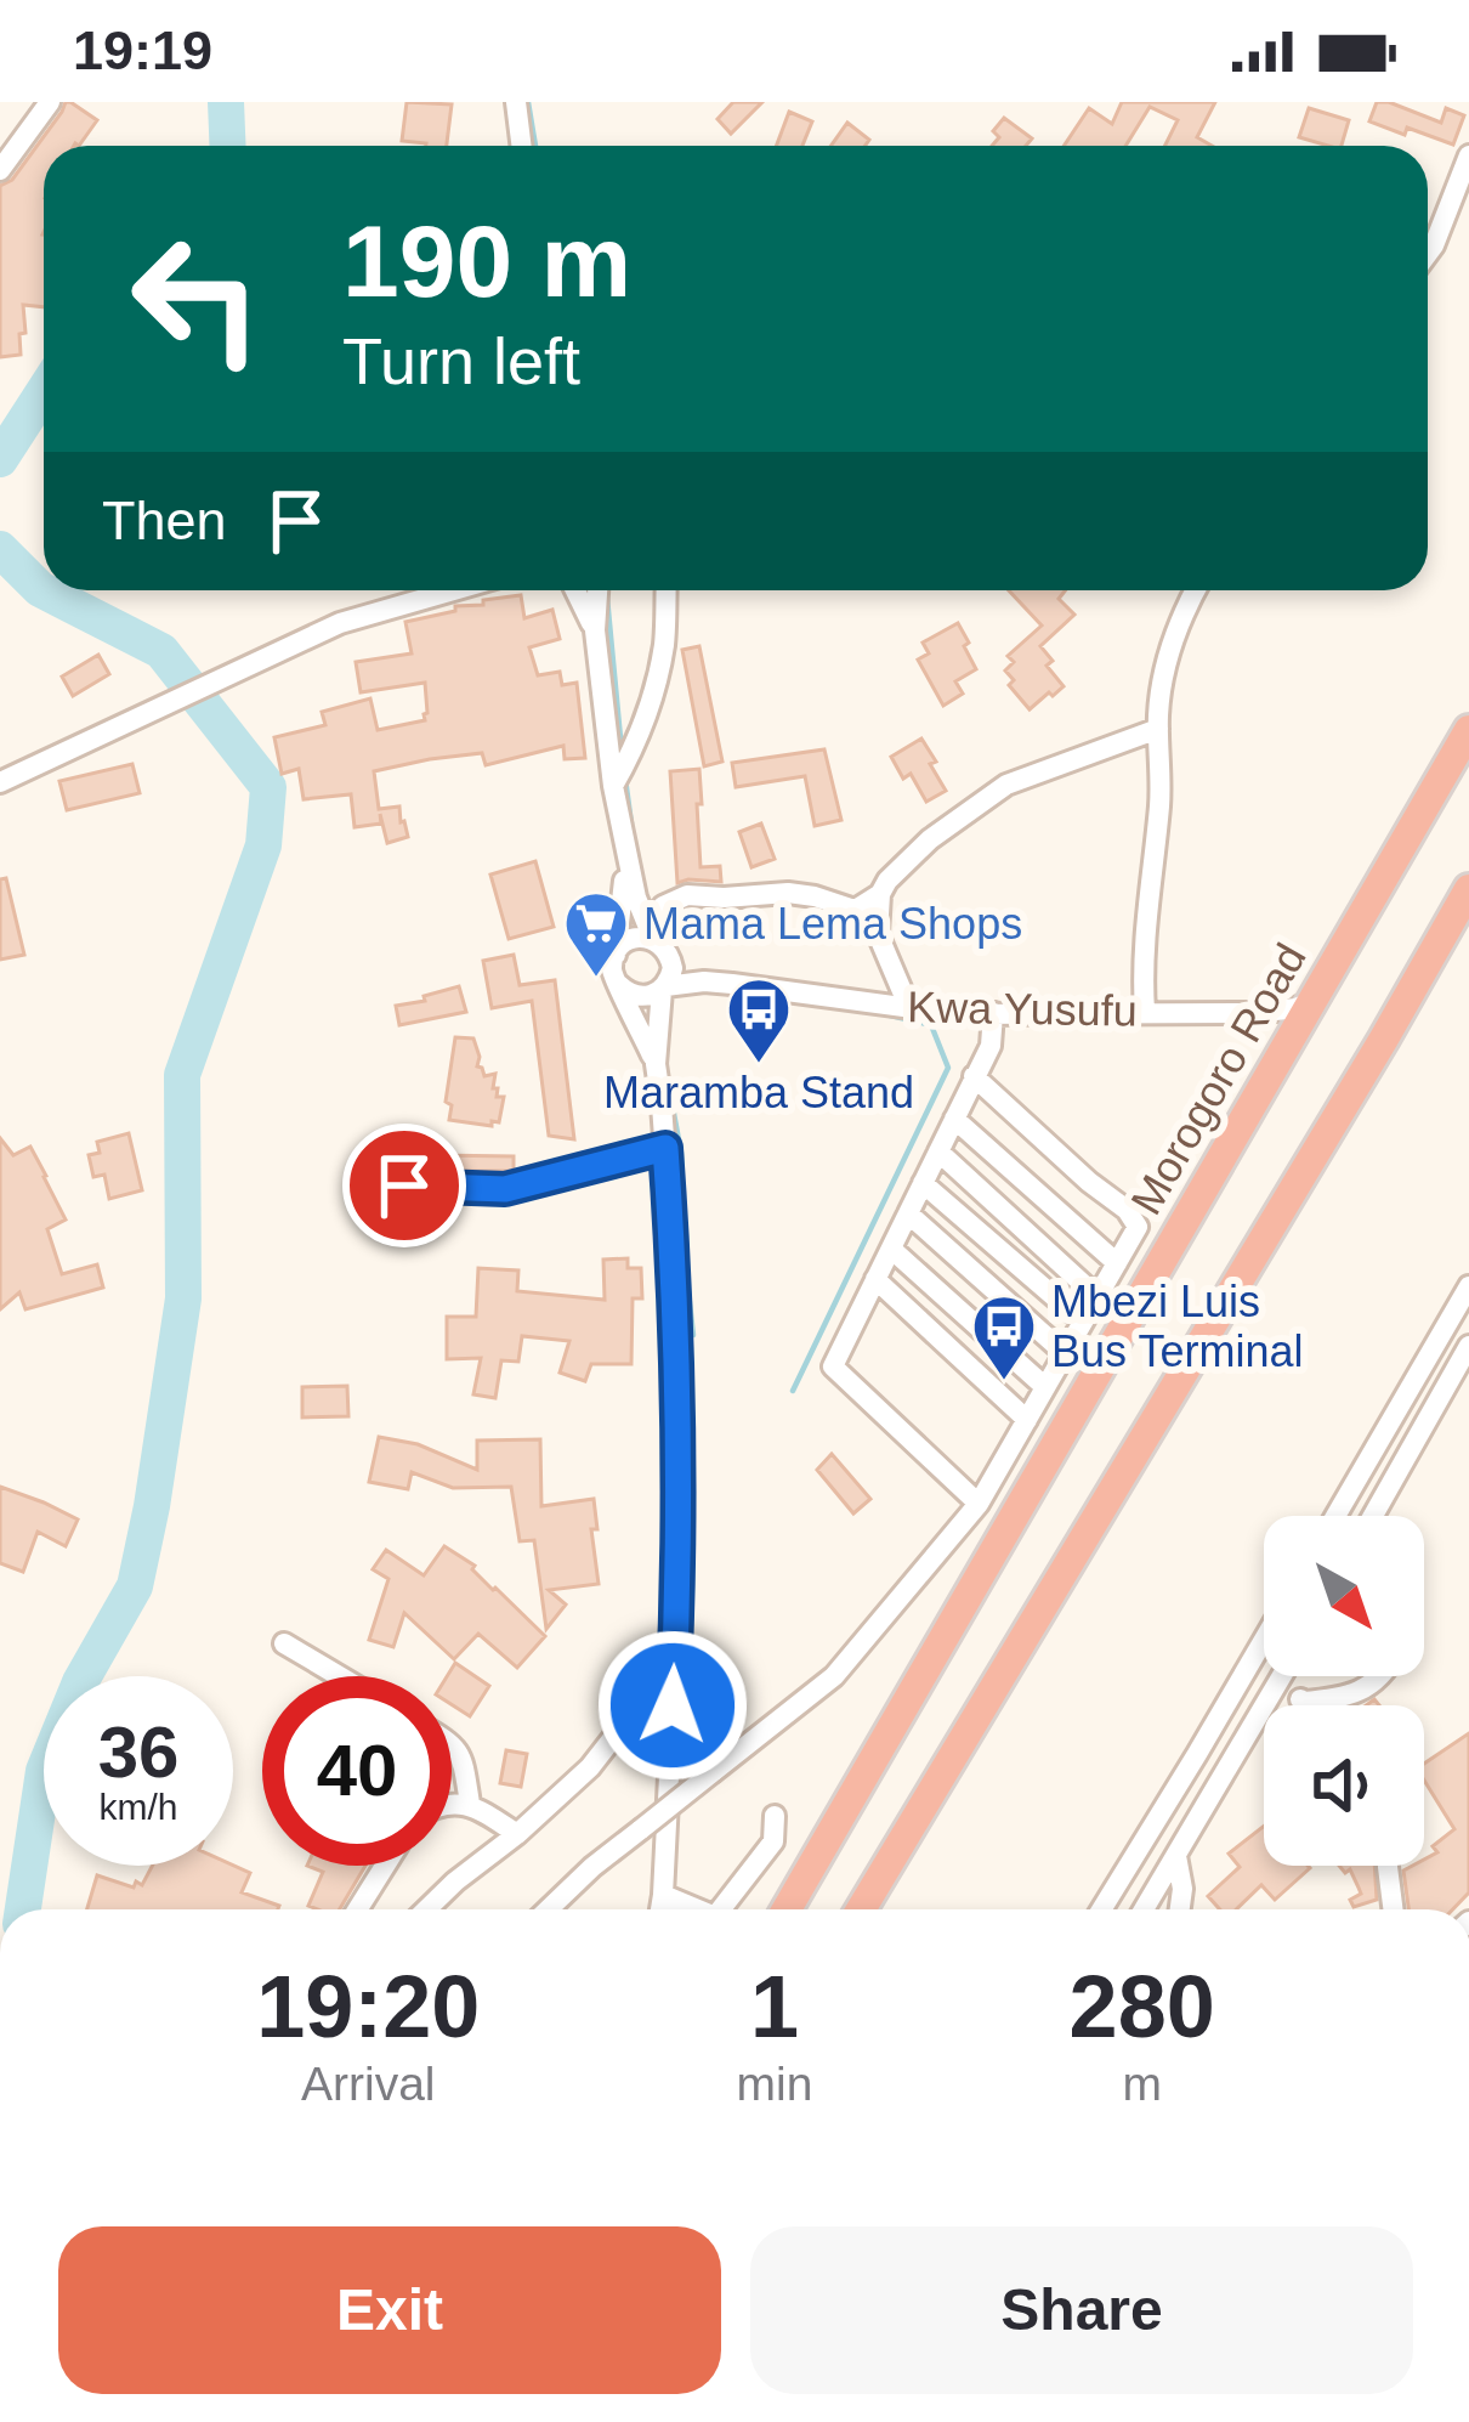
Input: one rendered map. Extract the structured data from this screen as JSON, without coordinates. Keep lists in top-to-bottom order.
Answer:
{
  "streets": {
    "highway": ["Morogoro Road"],
    "street": ["Kwa Yusufu"]
  },
  "crossings": [
    ["Kwa Yusufu", "Morogoro Road"]
  ],
  "places": {
    "supermarket": ["Mama Lema Shops"],
    "bus stop": ["Maramba Stand", "Mbezi Luis Bus Terminal"]
  },
  "north": "bottom right",
  "page": {
    "status": "19:19",
    "turn": ["190 m", "Turn left"],
    "then": "Then",
    "speed": "36 km/h",
    "limit": "40",
    "eta": [
      "19:20",
      "Arrival",
      "1",
      "min",
      "280",
      "m"
    ],
    "buttons": ["Exit", "Share"]
  }
}
